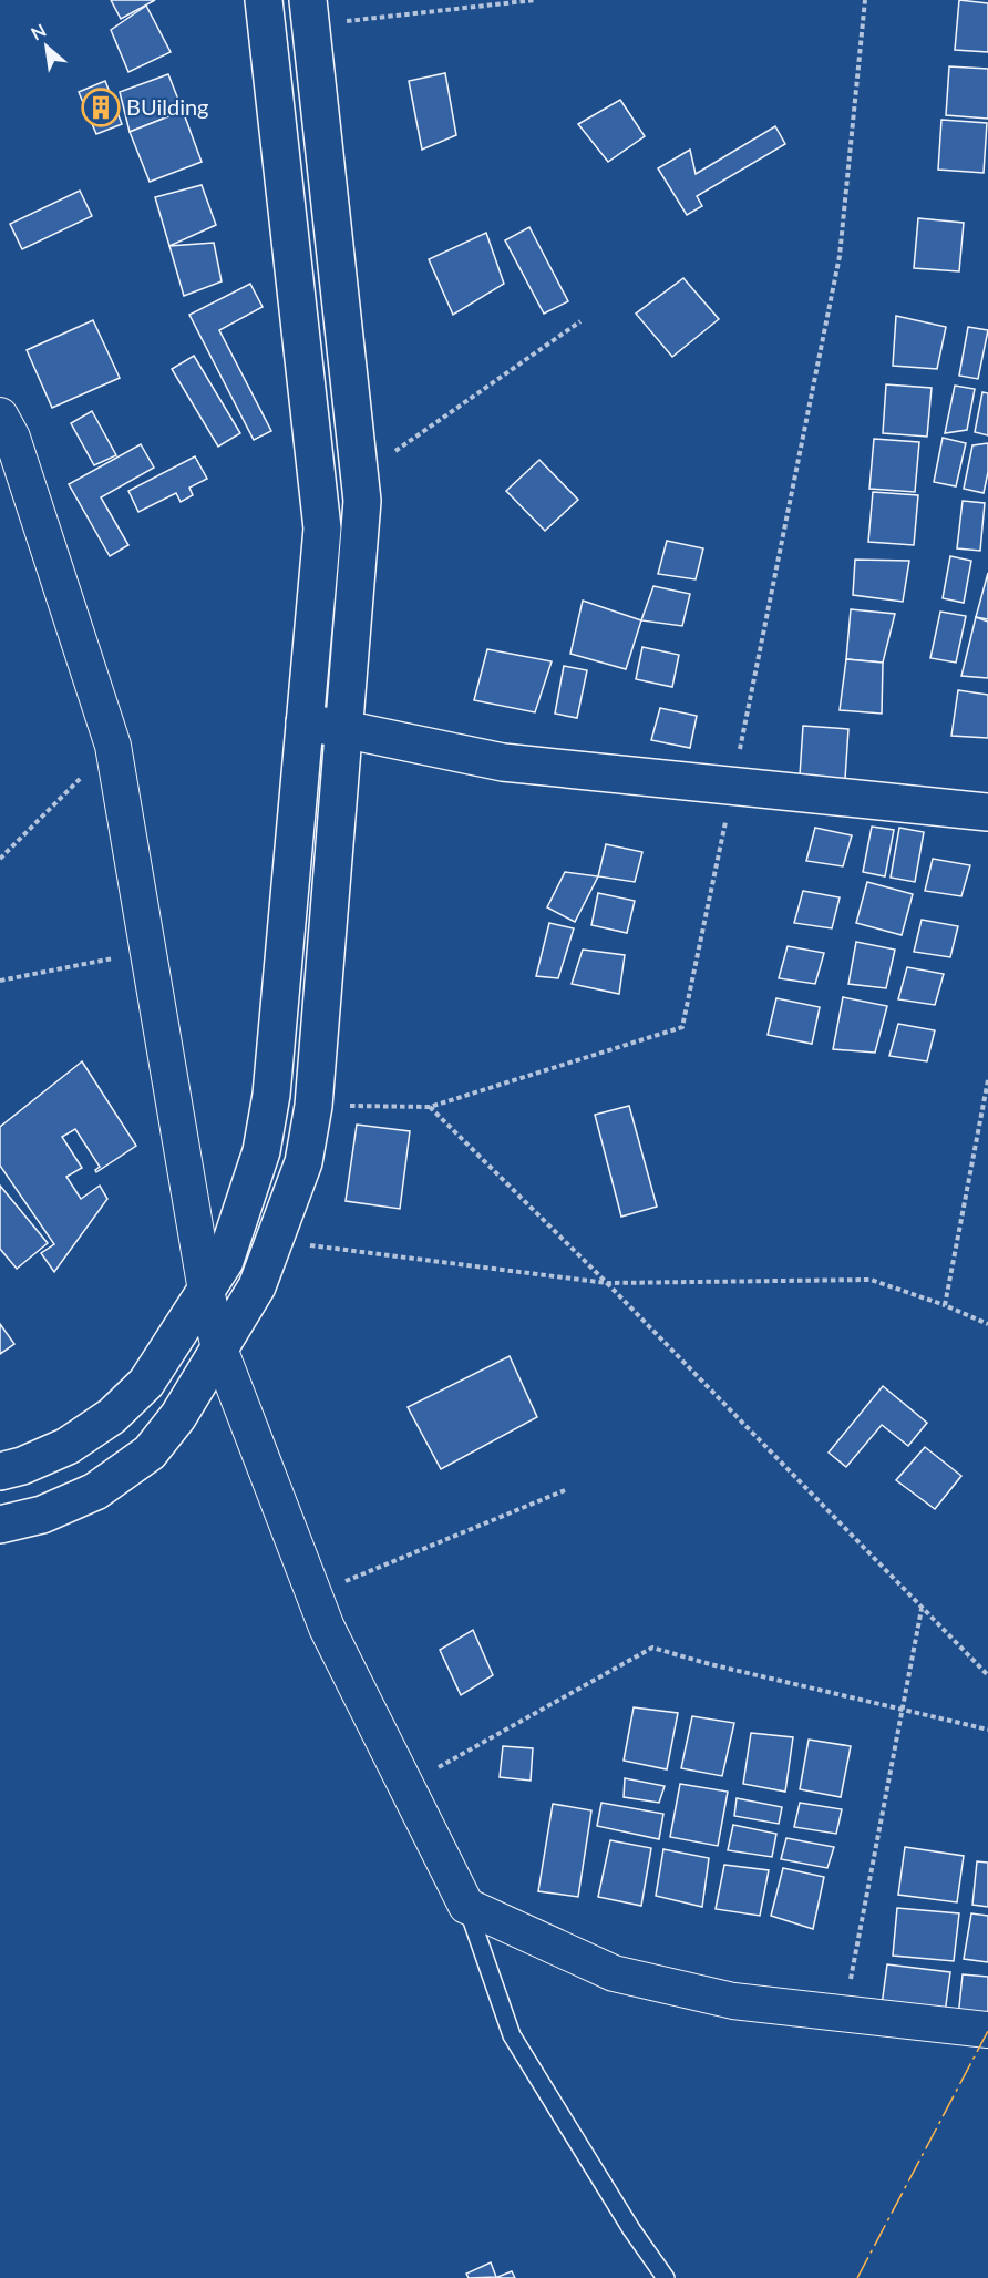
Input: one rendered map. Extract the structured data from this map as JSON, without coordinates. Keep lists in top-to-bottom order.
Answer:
{
  "places": {
    "building": ["BUilding"]
  },
  "north": "top left"
}
